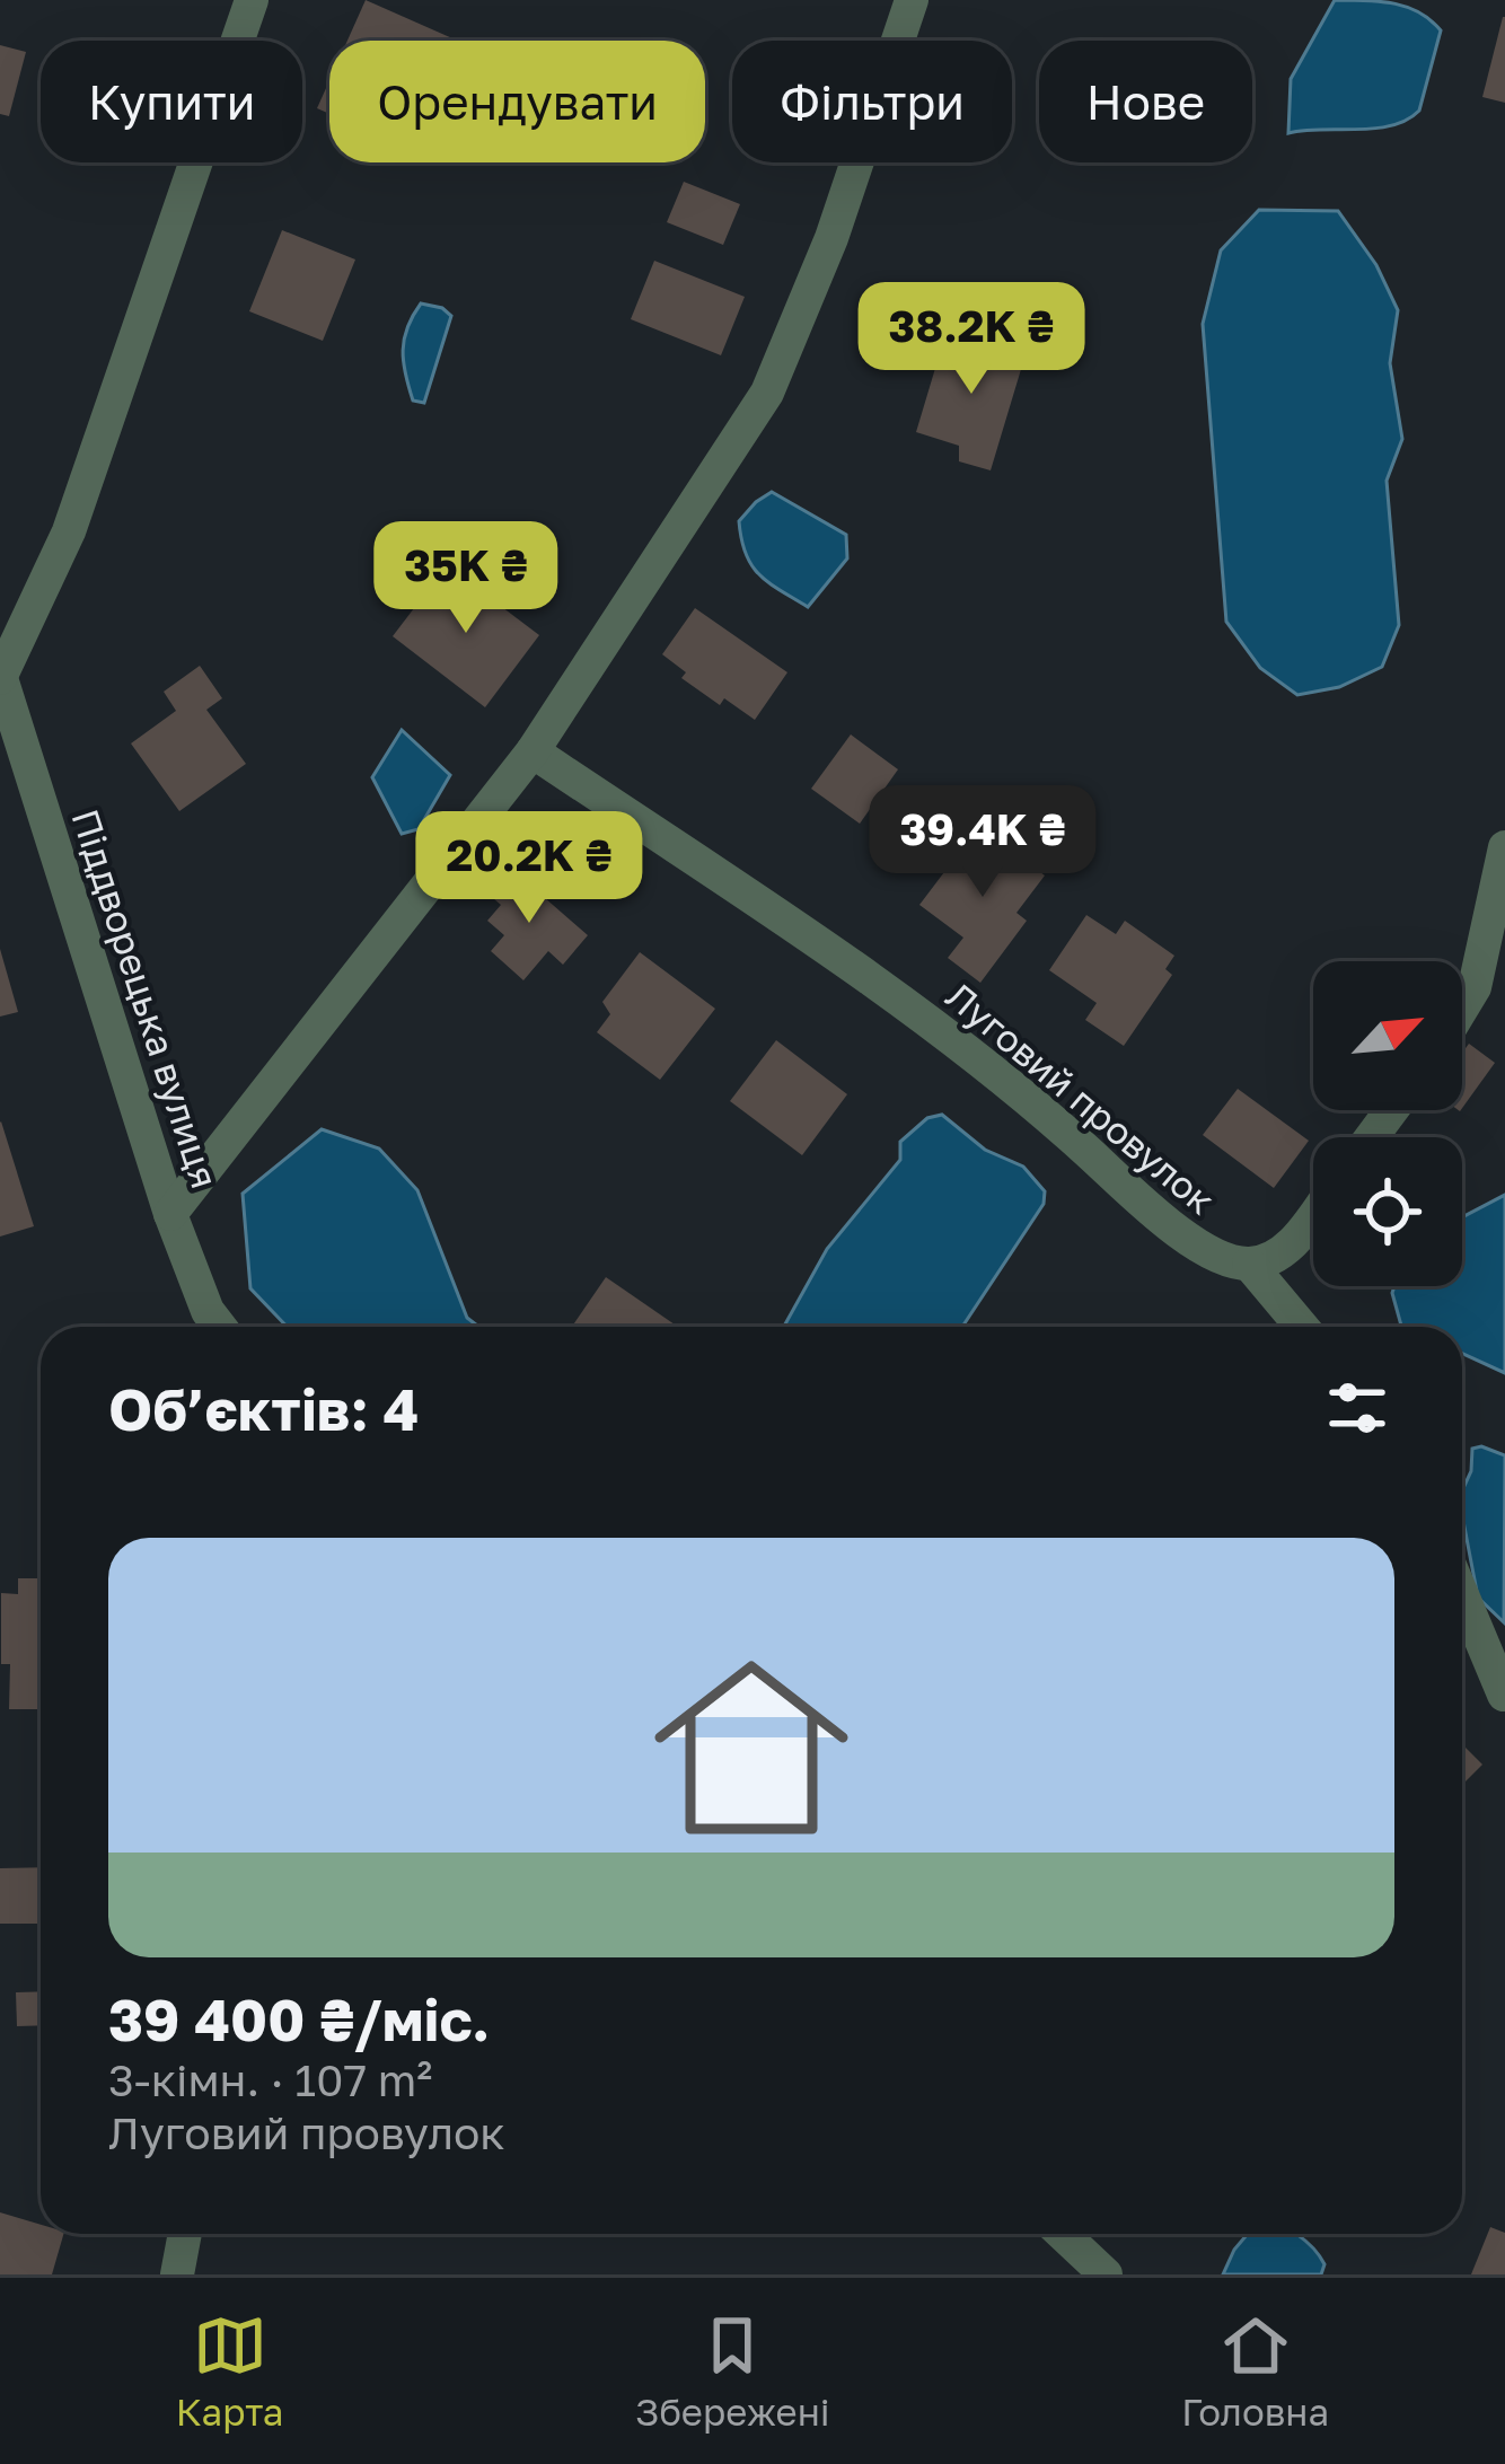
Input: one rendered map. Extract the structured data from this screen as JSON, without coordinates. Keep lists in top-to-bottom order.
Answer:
{
  "streets": {
    "street": ["Піддворецька вулиця", "Луговий провулок"]
  },
  "north": "top right",
  "page": {
    "chip": [
      "Купити",
      "Орендувати",
      "Фільтри",
      "Нове"
    ],
    "price": [
      "38.2K ₴",
      "35K ₴",
      "39.4K ₴",
      "20.2K ₴"
    ],
    "heading": "Об’єктів: 4",
    "list": [
      {
        "name": "39 400 ₴/міс.",
        "note": "3-кімн. · 107 m² · Луговий провулок"
      }
    ],
    "tabs": ["Карта", "Збережені", "Головна"]
  }
}
